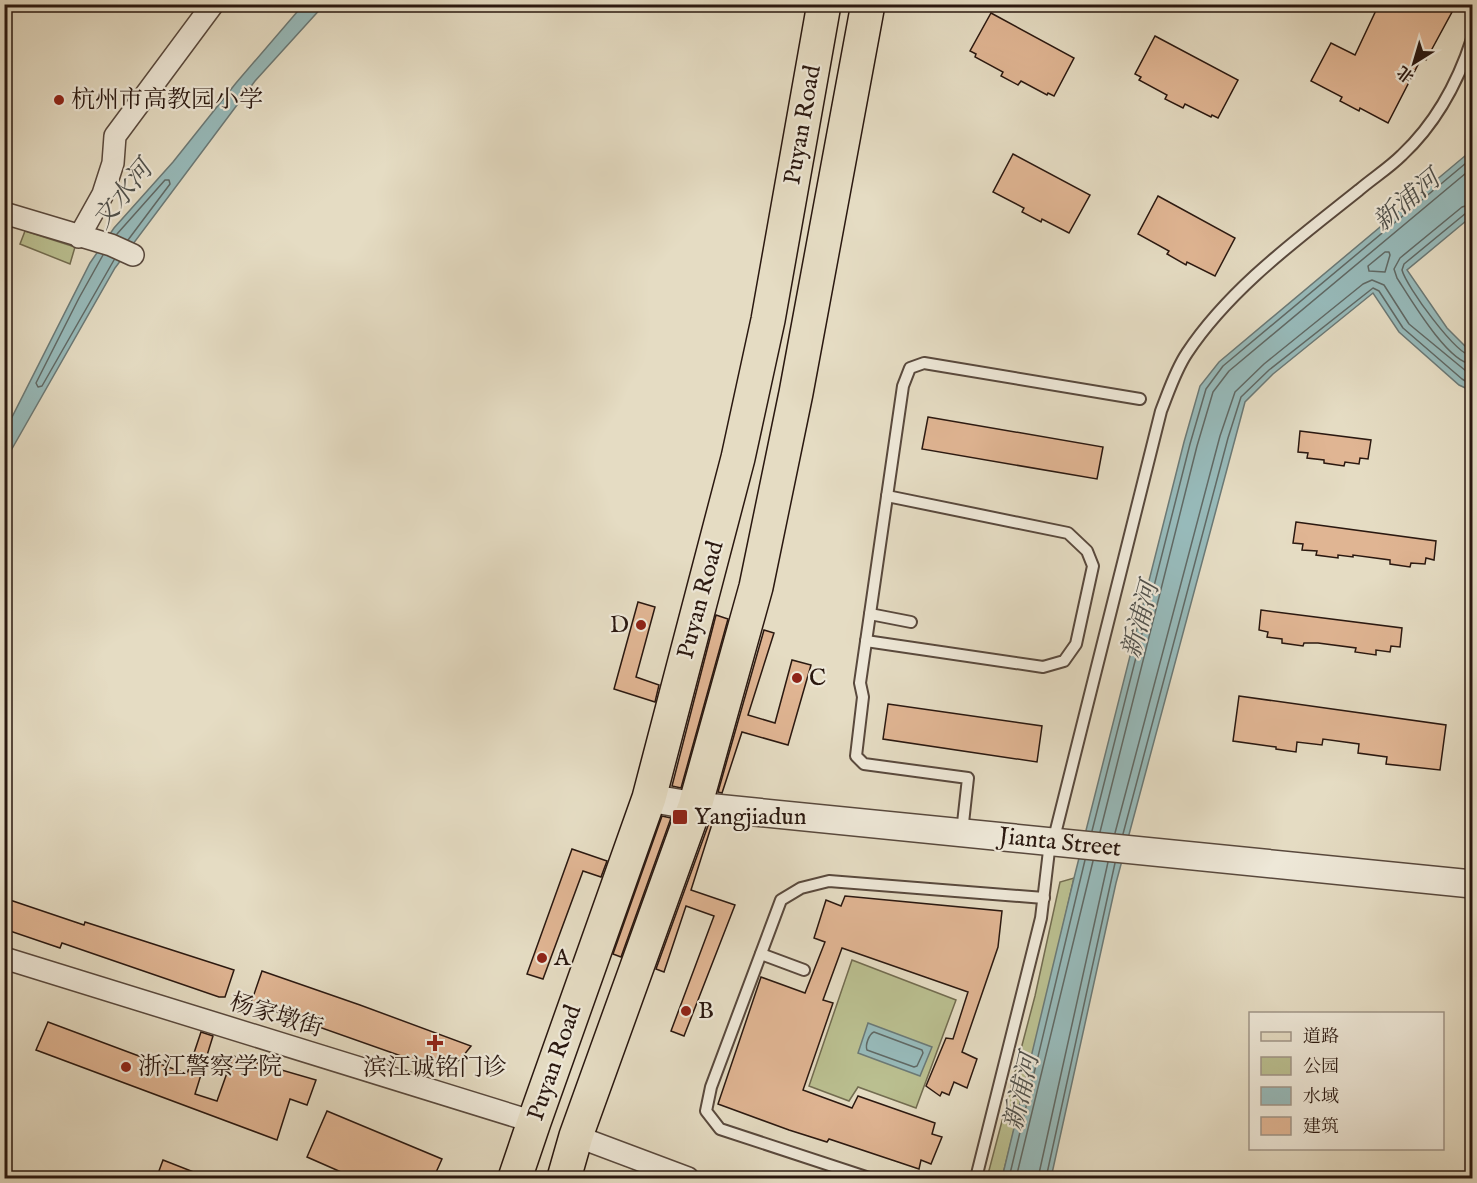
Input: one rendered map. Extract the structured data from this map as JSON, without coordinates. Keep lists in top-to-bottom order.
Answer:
{
  "streets": {
    "main road": ["Puyan Road"],
    "street": ["Jianta Street", "杨家墩街"]
  },
  "crossings": [
    ["Puyan Road", "Jianta Street"],
    ["Puyan Road", "杨家墩街"]
  ],
  "water": ["文水河", "新浦河"],
  "places": {
    "other": [
      "杭州市高教园小学",
      "D",
      "C",
      "A",
      "B",
      "浙江警察学院"
    ],
    "transit": ["Yangjiadun"],
    "health": ["滨江诚铭门诊"]
  },
  "legend": [
    "道路",
    "公园",
    "水域",
    "建筑"
  ],
  "north": "bottom left"
}
